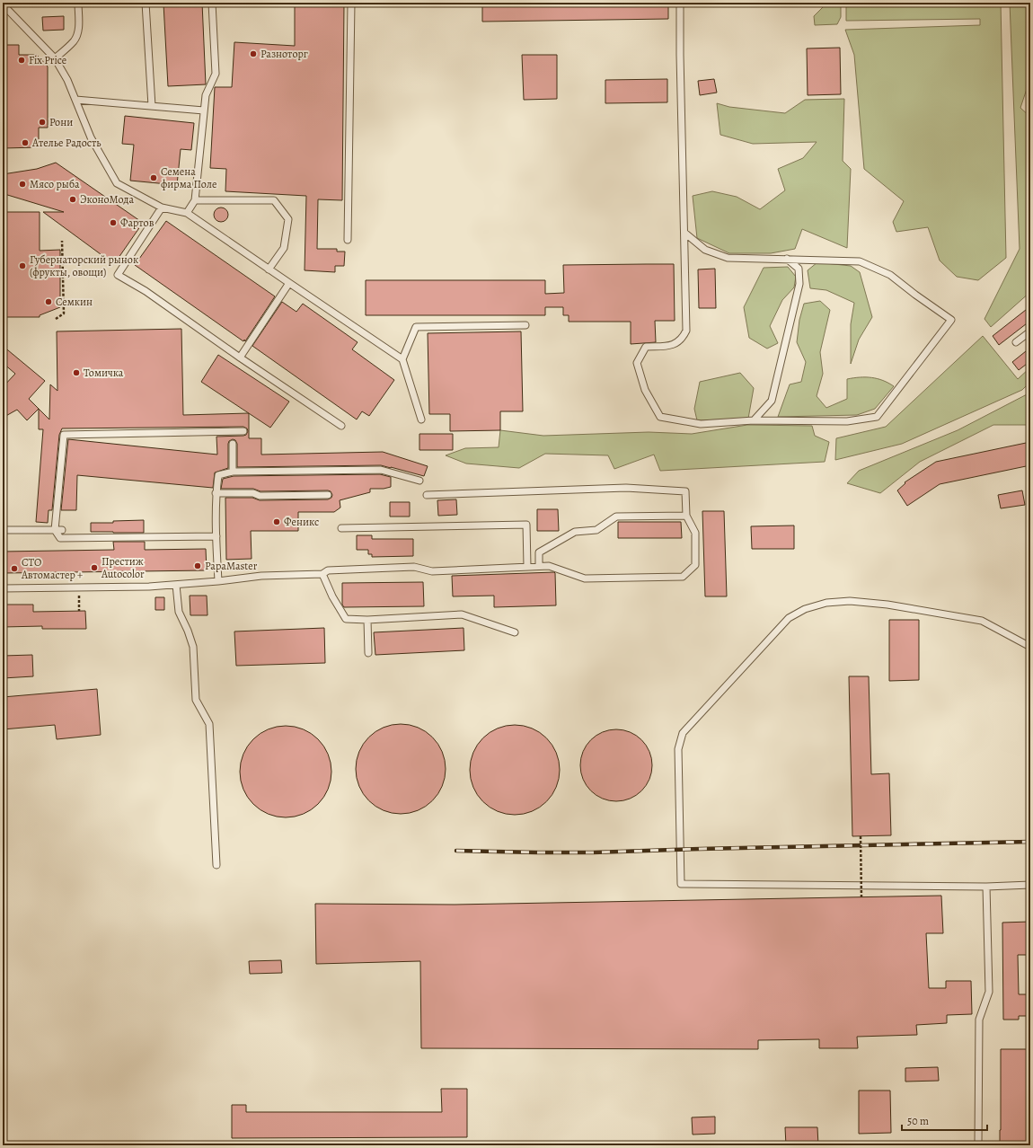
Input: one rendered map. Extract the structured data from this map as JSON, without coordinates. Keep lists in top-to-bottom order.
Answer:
{
  "places": [
    "Разноторг",
    "Fix Price",
    "Рони",
    "Ателье Радость",
    "Семена фирма Поле",
    "Мясо рыба",
    "ЭконоМода",
    "Фартов",
    "Губернаторский рынок (фрукты, овощи)",
    "Семкин",
    "Томичка",
    "Феникс",
    "PapaMaster",
    "Престиж Autocolor",
    "СТО Автомастер +"
  ],
  "scale_bar": "50 m"
}
